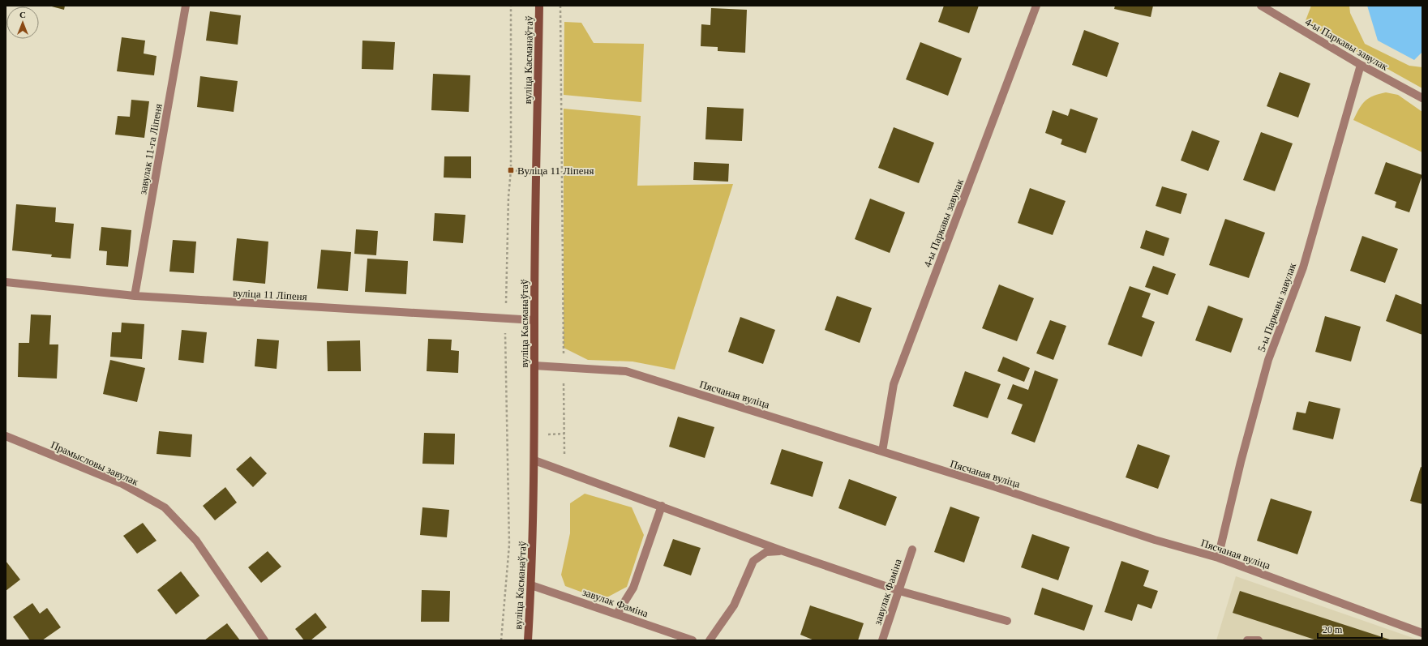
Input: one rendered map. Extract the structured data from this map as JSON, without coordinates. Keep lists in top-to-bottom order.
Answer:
{
  "streets": {
    "main road": ["вуліца Касманаўтаў"],
    "street": [
      "4-ы Паркавы завулак",
      "завулак 11-га Ліпеня",
      "вуліца 11 Ліпеня",
      "5-ы Паркавы завулак",
      "Пясчаная вуліца",
      "Прамысловы завулак",
      "завулак Фаміна"
    ]
  },
  "crossings": [
    ["4-ы Паркавы завулак", "5-ы Паркавы завулак"],
    ["4-ы Паркавы завулак", "Пясчаная вуліца"],
    ["вуліца Касманаўтаў", "вуліца 11 Ліпеня"],
    ["вуліца Касманаўтаў", "Пясчаная вуліца"],
    ["вуліца Касманаўтаў", "завулак Фаміна"],
    ["завулак 11-га Ліпеня", "вуліца 11 Ліпеня"],
    ["5-ы Паркавы завулак", "Пясчаная вуліца"]
  ],
  "places": {
    "transit": ["Вуліца 11 Ліпеня"]
  },
  "scale_bar": "20 m",
  "north": "top"
}
